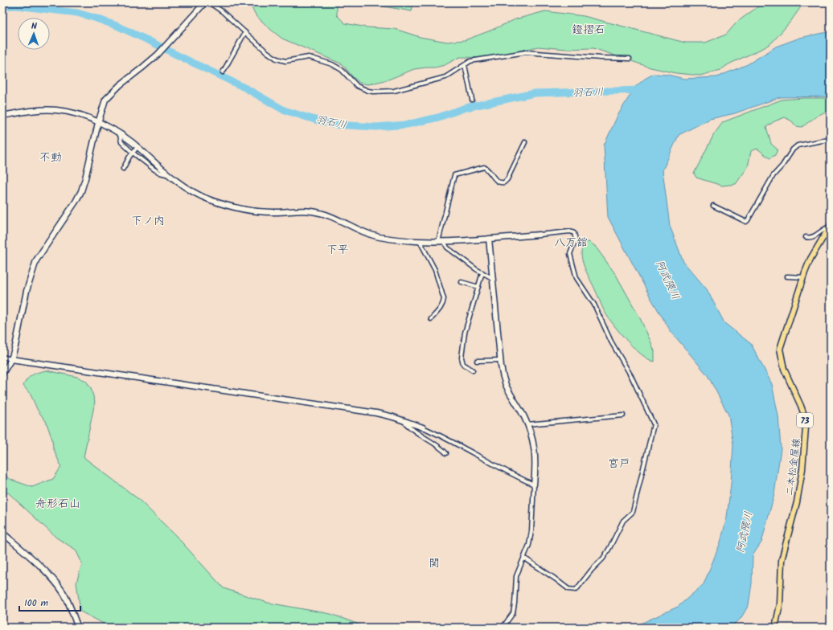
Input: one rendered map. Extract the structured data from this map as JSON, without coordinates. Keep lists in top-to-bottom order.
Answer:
{
  "streets": {
    "main road": ["73", "二本松金屋線"]
  },
  "districts": [
    "鐙摺石",
    "不動",
    "下ノ内",
    "八万舘",
    "下平",
    "宮戸",
    "舟形石山",
    "関"
  ],
  "water": ["羽石川", "阿武隈川"],
  "scale_bar": "100 m",
  "north": "top"
}
